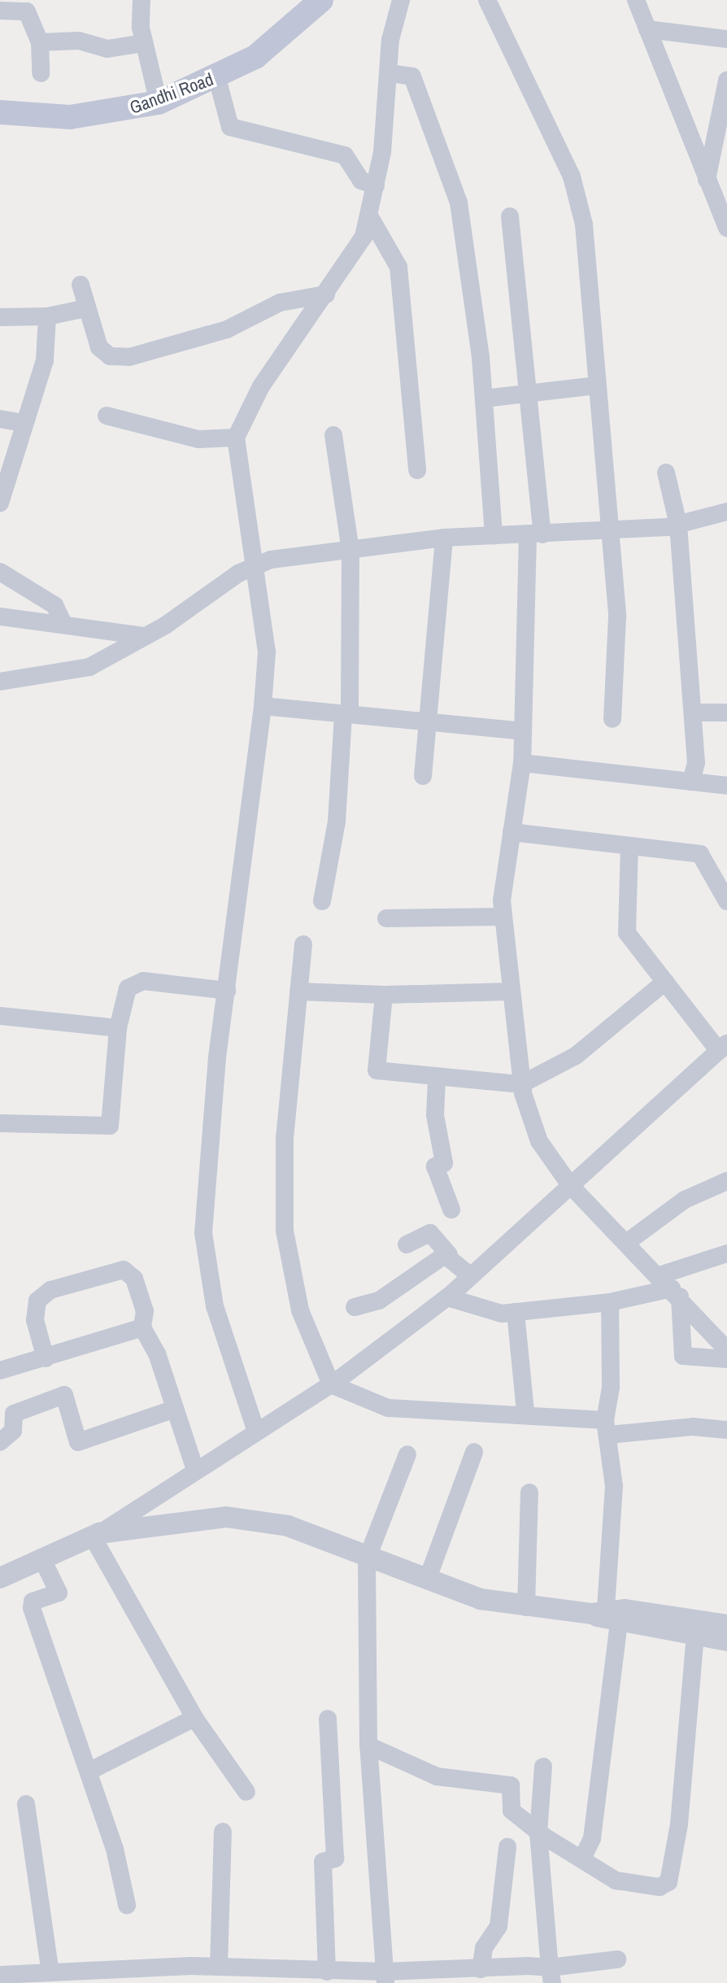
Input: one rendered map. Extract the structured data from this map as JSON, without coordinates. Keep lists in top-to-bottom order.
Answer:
{
  "streets": {
    "main road": ["Gandhi Road"]
  }
}
